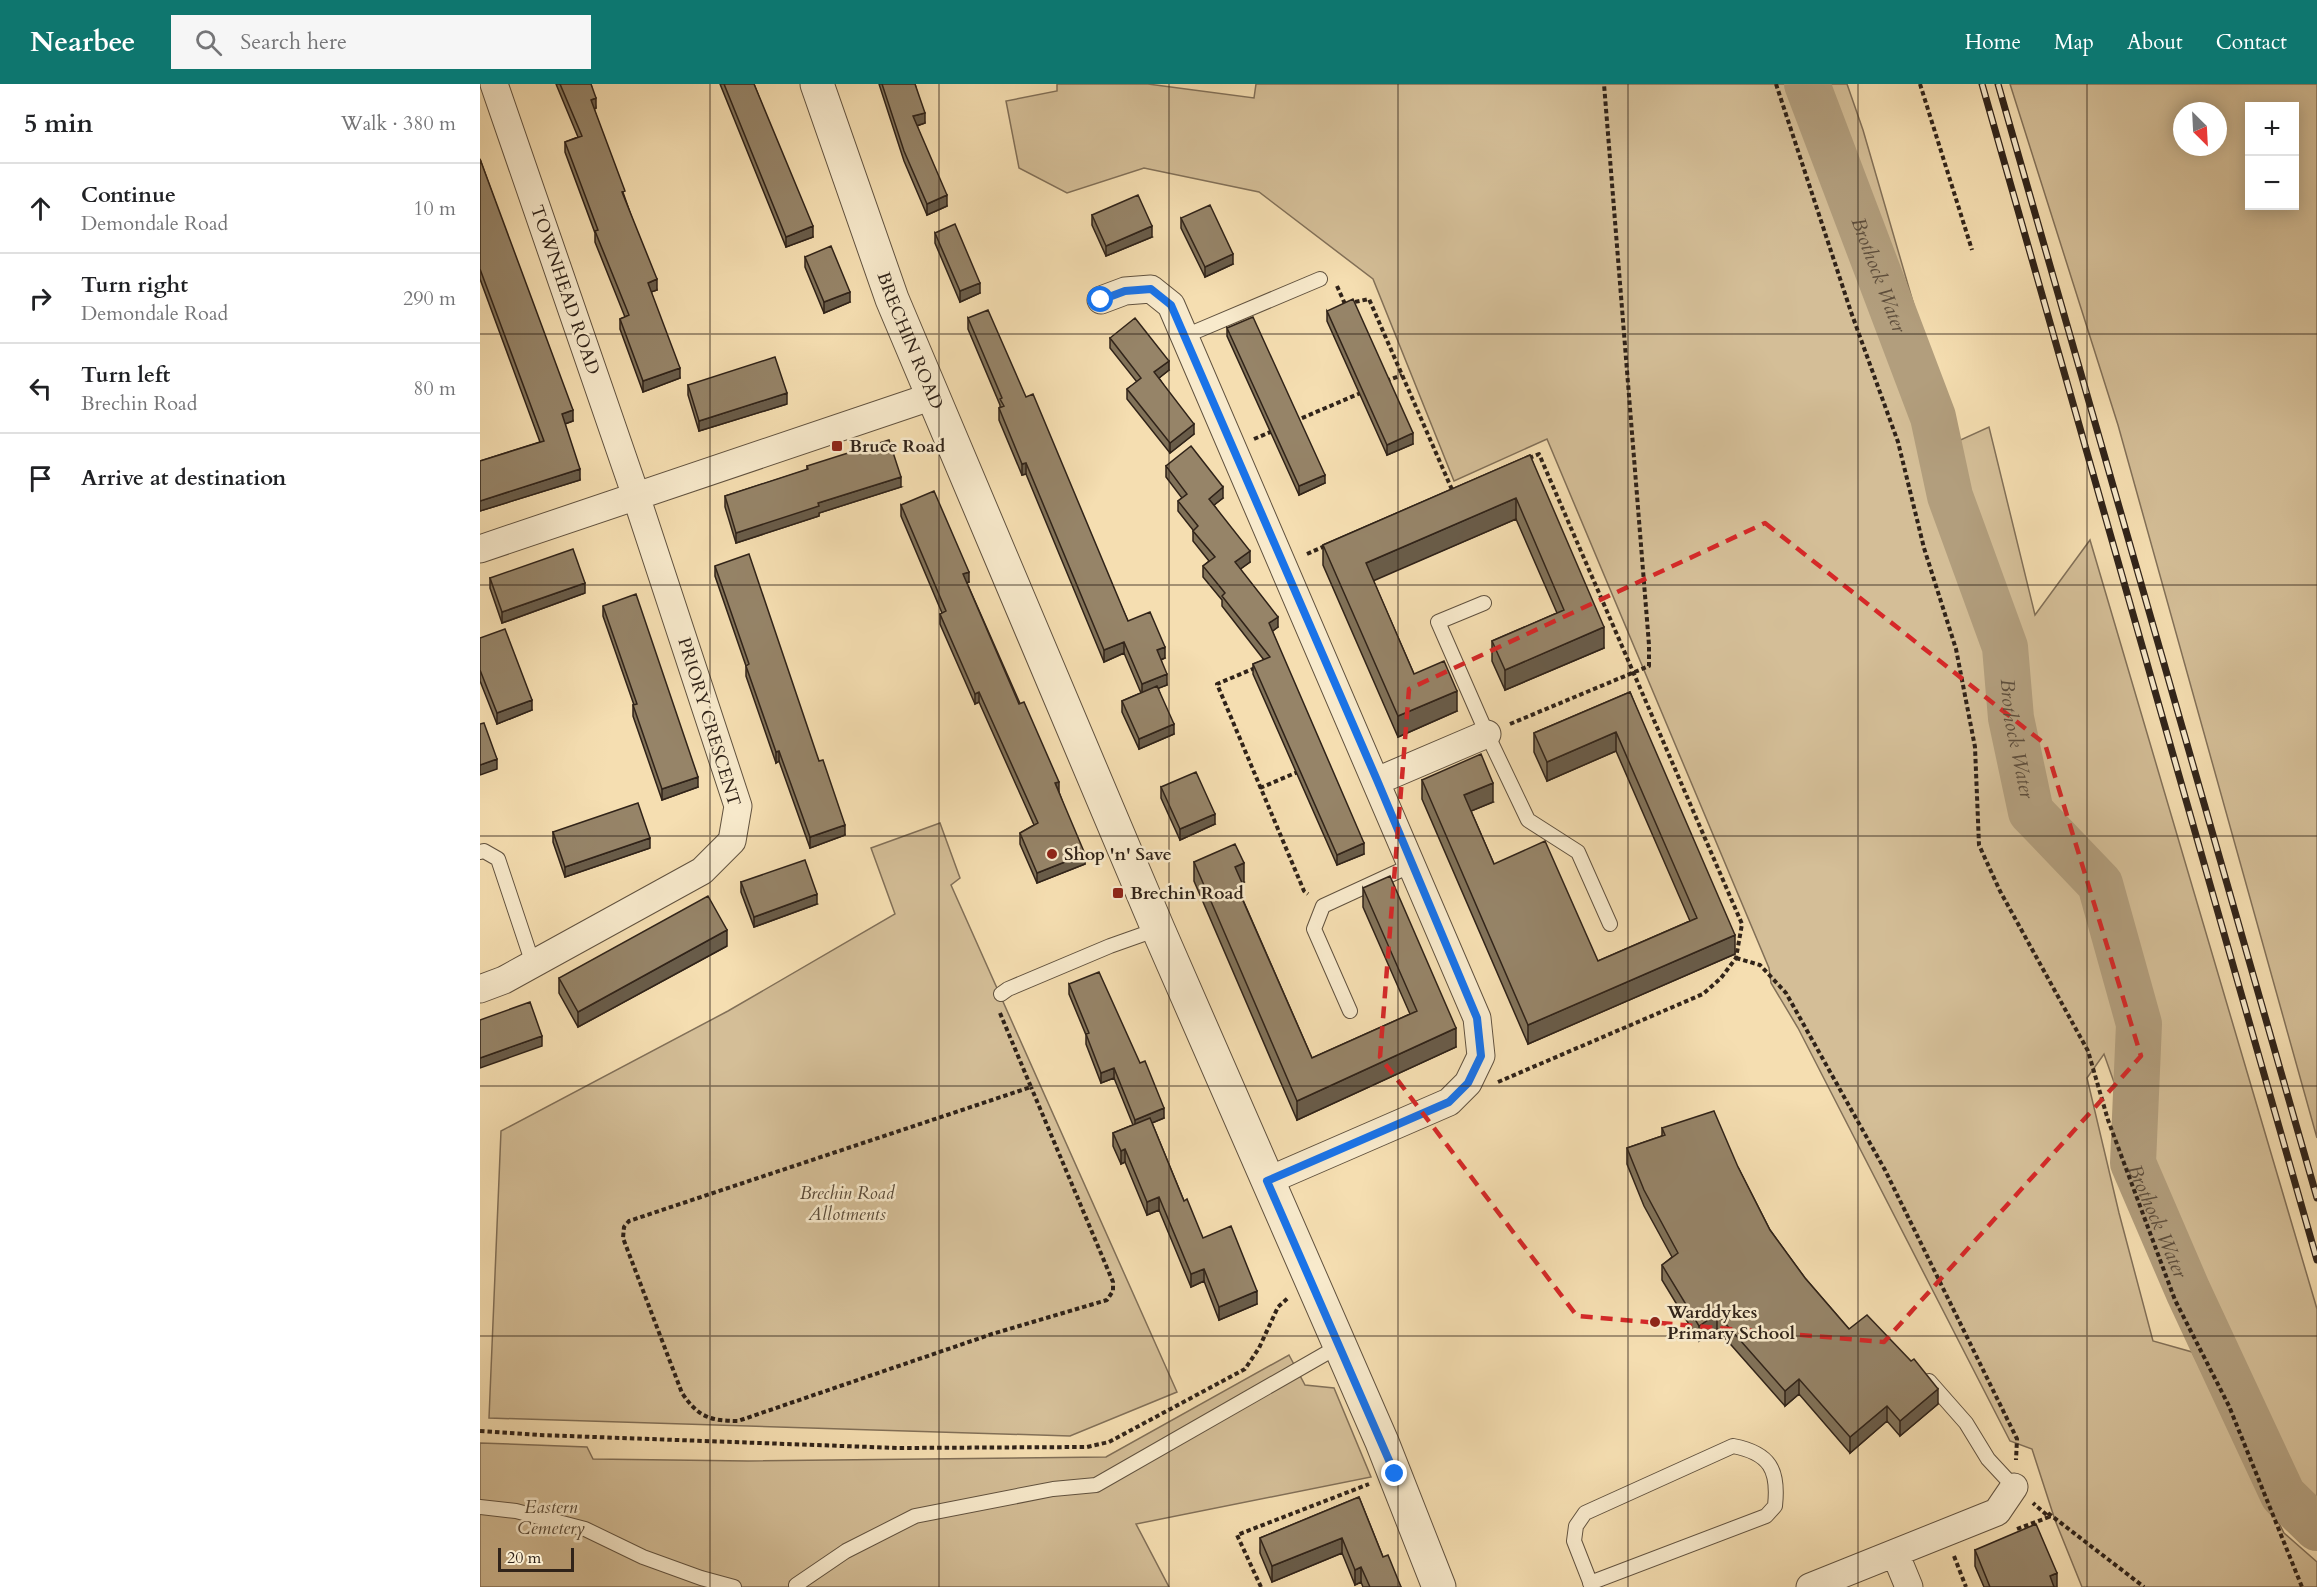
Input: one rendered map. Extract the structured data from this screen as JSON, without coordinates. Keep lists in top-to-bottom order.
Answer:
{
  "streets": {
    "street": ["TOWNHEAD ROAD", "BRECHIN ROAD", "PRIORY CRESCENT"]
  },
  "crossings": [
    ["TOWNHEAD ROAD", "PRIORY CRESCENT"]
  ],
  "water": ["Brothock Water"],
  "parks": ["Brechin Road Allotments", "Eastern Cemetery"],
  "places": {
    "transit": ["Bruce Road", "Brechin Road"],
    "other": ["Shop 'n' Save", "Warddykes Primary School"]
  },
  "scale_bar": "20 m",
  "north": "bottom right",
  "page": {
    "header": "Nearbee",
    "search": "Search here",
    "nav": [
      "Home",
      "Map",
      "About",
      "Contact"
    ],
    "heading": ["5 min", "Walk · 380 m"],
    "map_buttons": ["+", "−"],
    "list": [
      ["Continue", "Demondale Road", "10 m"],
      ["Turn right", "Demondale Road", "290 m"],
      ["Turn left", "Brechin Road", "80 m"],
      "Arrive at destination"
    ],
    "scale": "20 m"
  }
}
